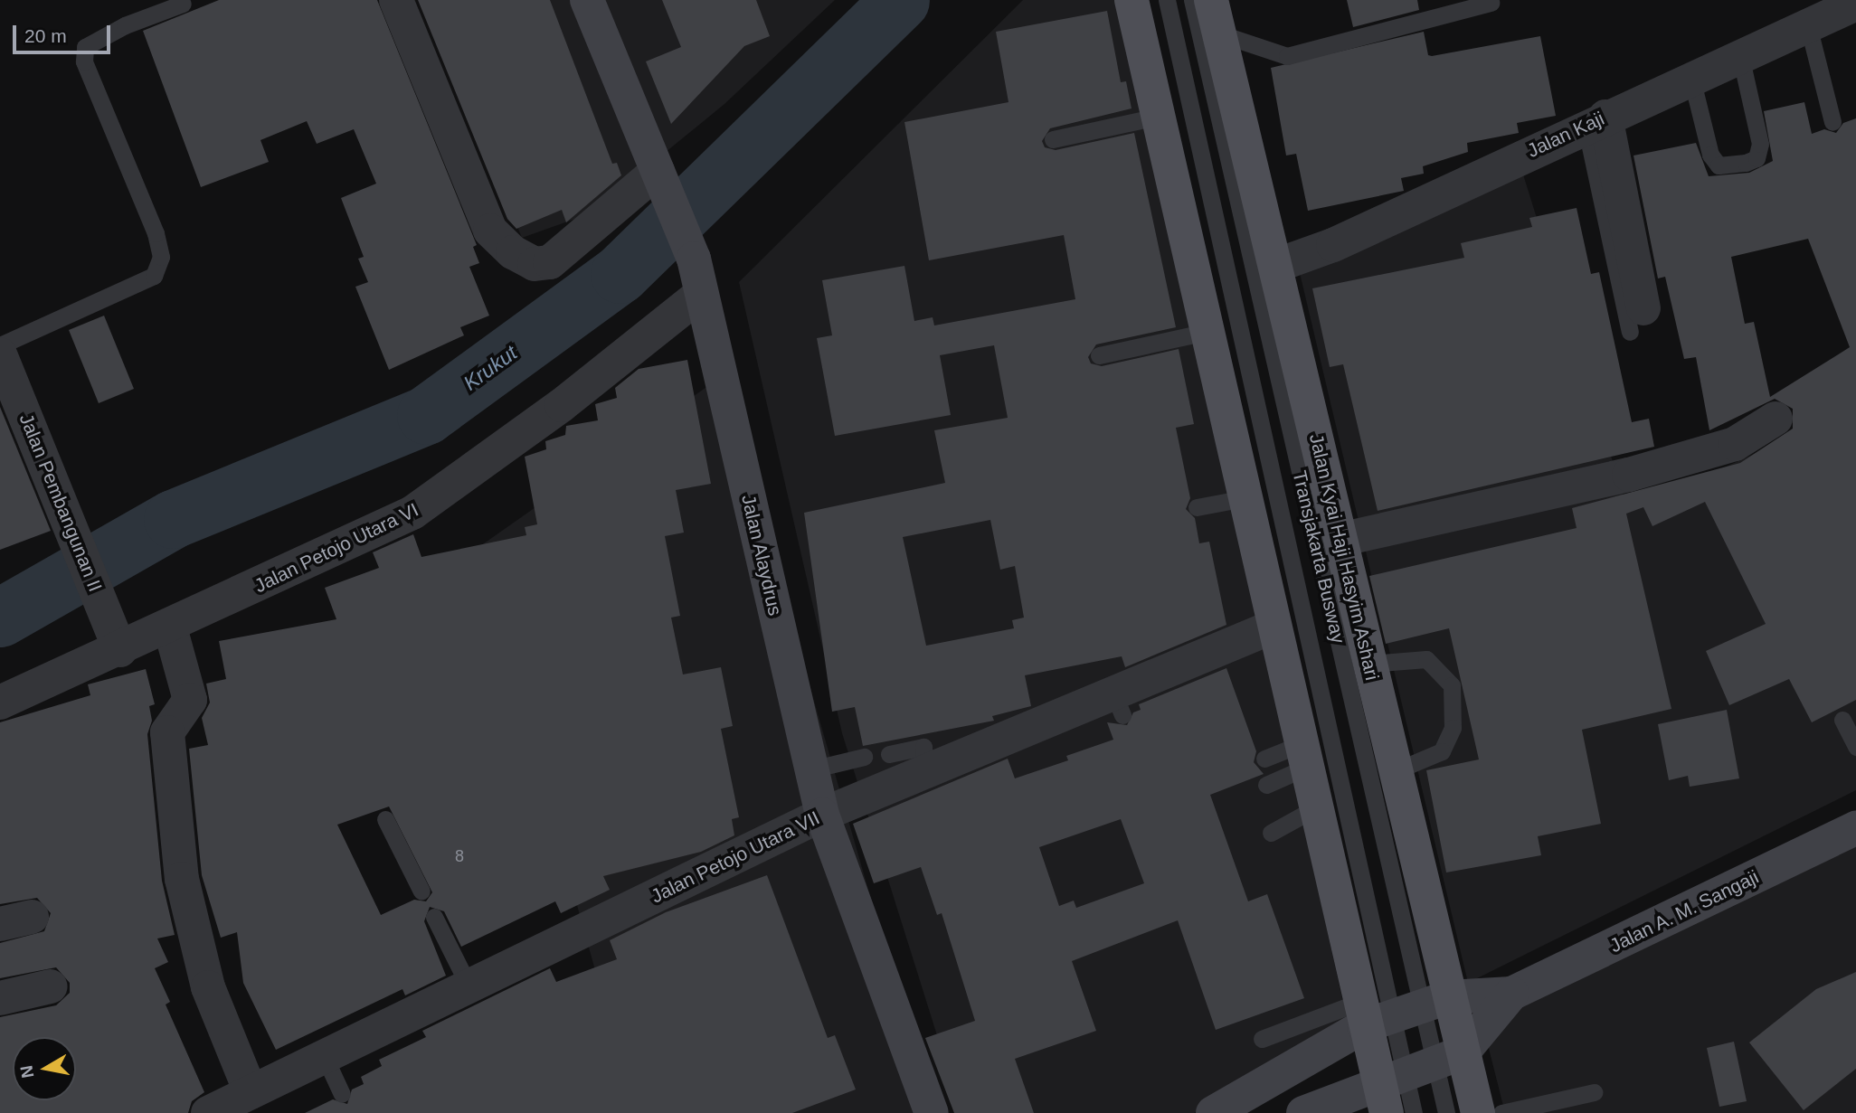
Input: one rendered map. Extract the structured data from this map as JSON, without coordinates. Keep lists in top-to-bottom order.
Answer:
{
  "streets": {
    "main road": ["Jalan Kyai Haji Hasyim Ashari"],
    "street": [
      "Jalan Kaji",
      "Jalan Pembangunan II",
      "Jalan Petojo Utara VI",
      "Jalan Alaydrus",
      "Jalan Petojo Utara VII",
      "Jalan A. M. Sangaji"
    ],
    "lane": ["Transjakarta Busway"]
  },
  "crossings": [
    ["Jalan Kaji", "Jalan Kyai Haji Hasyim Ashari"],
    ["Jalan Pembangunan II", "Jalan Petojo Utara VI"],
    ["Jalan Petojo Utara VI", "Jalan Alaydrus"],
    ["Jalan Alaydrus", "Jalan Petojo Utara VII"],
    ["Transjakarta Busway", "Jalan Kyai Haji Hasyim Ashari"],
    ["Transjakarta Busway", "Jalan A. M. Sangaji"],
    ["Jalan Kyai Haji Hasyim Ashari", "Jalan Petojo Utara VII"],
    ["Jalan Kyai Haji Hasyim Ashari", "Jalan A. M. Sangaji"]
  ],
  "water": ["Krukut"],
  "house_numbers": ["8"],
  "scale_bar": "20 m",
  "north": "left"
}
